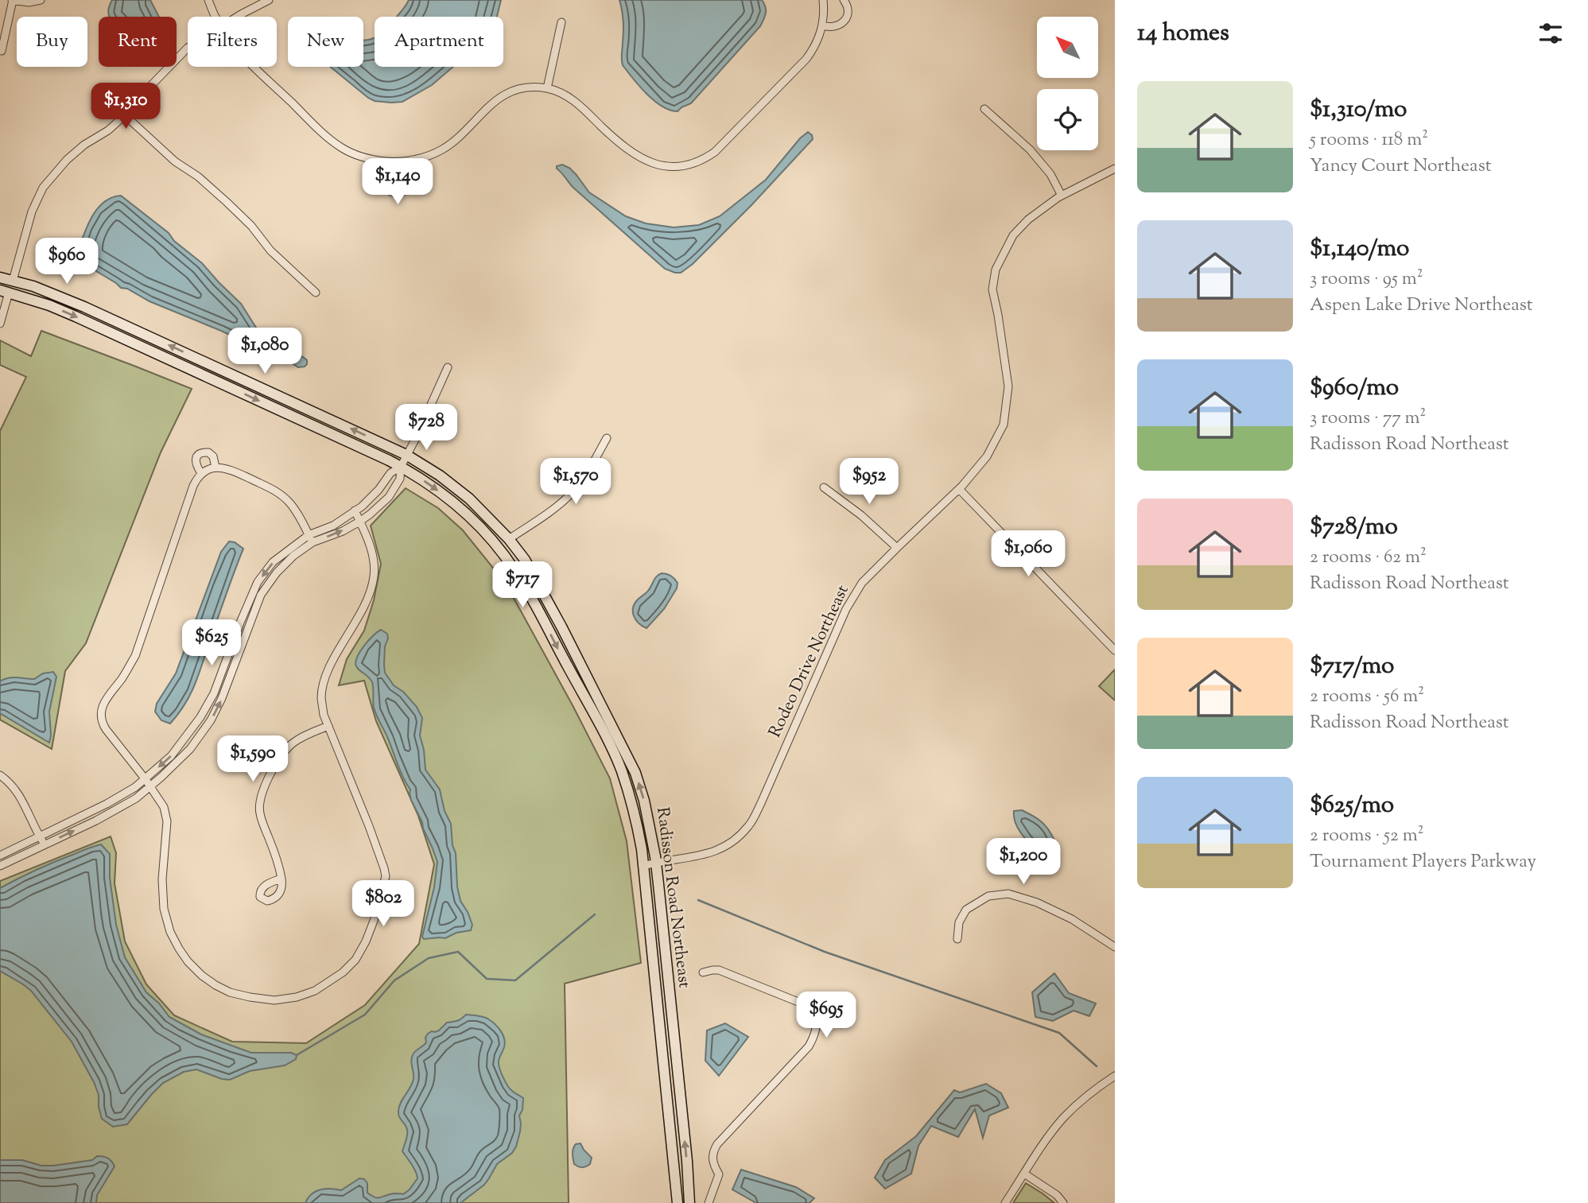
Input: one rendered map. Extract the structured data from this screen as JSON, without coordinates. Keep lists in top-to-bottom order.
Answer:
{
  "streets": {
    "main road": ["Radisson Road Northeast"],
    "street": ["Rodeo Drive Northeast"]
  },
  "crossings": [
    ["Rodeo Drive Northeast", "Radisson Road Northeast"]
  ],
  "north": "top left",
  "page": {
    "heading": "14 homes",
    "chip": [
      "Buy",
      "Rent",
      "Filters",
      "New",
      "Apartment"
    ],
    "list": [
      {
        "name": "$1,310/mo",
        "note": "5 rooms · 118 m² · Yancy Court Northeast"
      },
      {
        "name": "$1,140/mo",
        "note": "3 rooms · 95 m² · Aspen Lake Drive Northeast"
      },
      {
        "name": "$960/mo",
        "note": "3 rooms · 77 m² · Radisson Road Northeast"
      },
      {
        "name": "$728/mo",
        "note": "2 rooms · 62 m² · Radisson Road Northeast"
      },
      {
        "name": "$717/mo",
        "note": "2 rooms · 56 m² · Radisson Road Northeast"
      },
      {
        "name": "$625/mo",
        "note": "2 rooms · 52 m² · Tournament Players Parkway"
      }
    ],
    "price": [
      "$1,310",
      "$1,140",
      "$960",
      "$1,080",
      "$728",
      "$1,570",
      "$952",
      "$1,060",
      "$717",
      "$625",
      "$1,590",
      "$1,200",
      "$802",
      "$695"
    ]
  }
}
